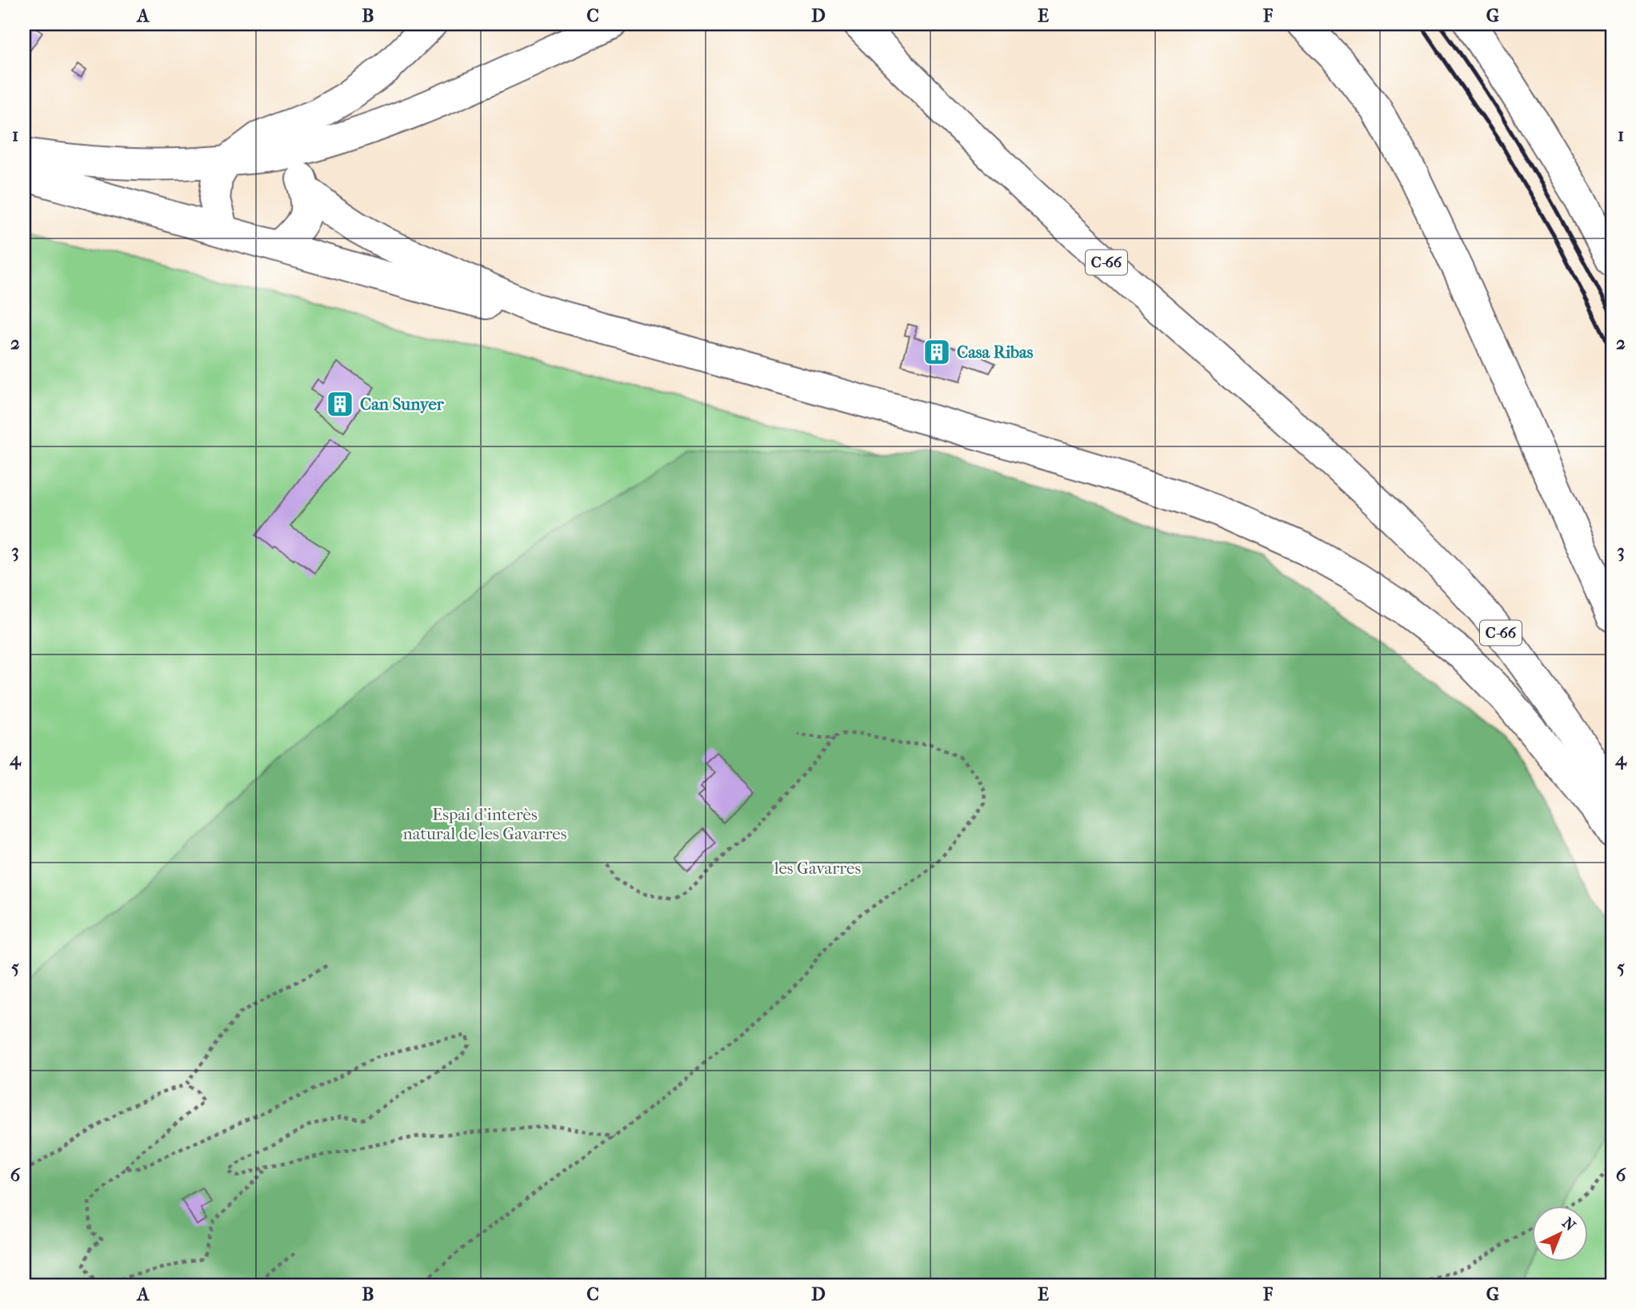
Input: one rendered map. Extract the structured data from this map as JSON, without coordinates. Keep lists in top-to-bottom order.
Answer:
{
  "streets": {
    "main road": ["C-66"]
  },
  "parks": ["Espai d'interès natural de les Gavarres", "les Gavarres"],
  "places": {
    "building": ["Casa Ribas", "Can Sunyer"]
  },
  "north": "top right",
  "grid": {
    "columns": [
      "A",
      "B",
      "C",
      "D",
      "E",
      "F",
      "G"
    ],
    "rows": [
      "1",
      "2",
      "3",
      "4",
      "5",
      "6"
    ]
  }
}
